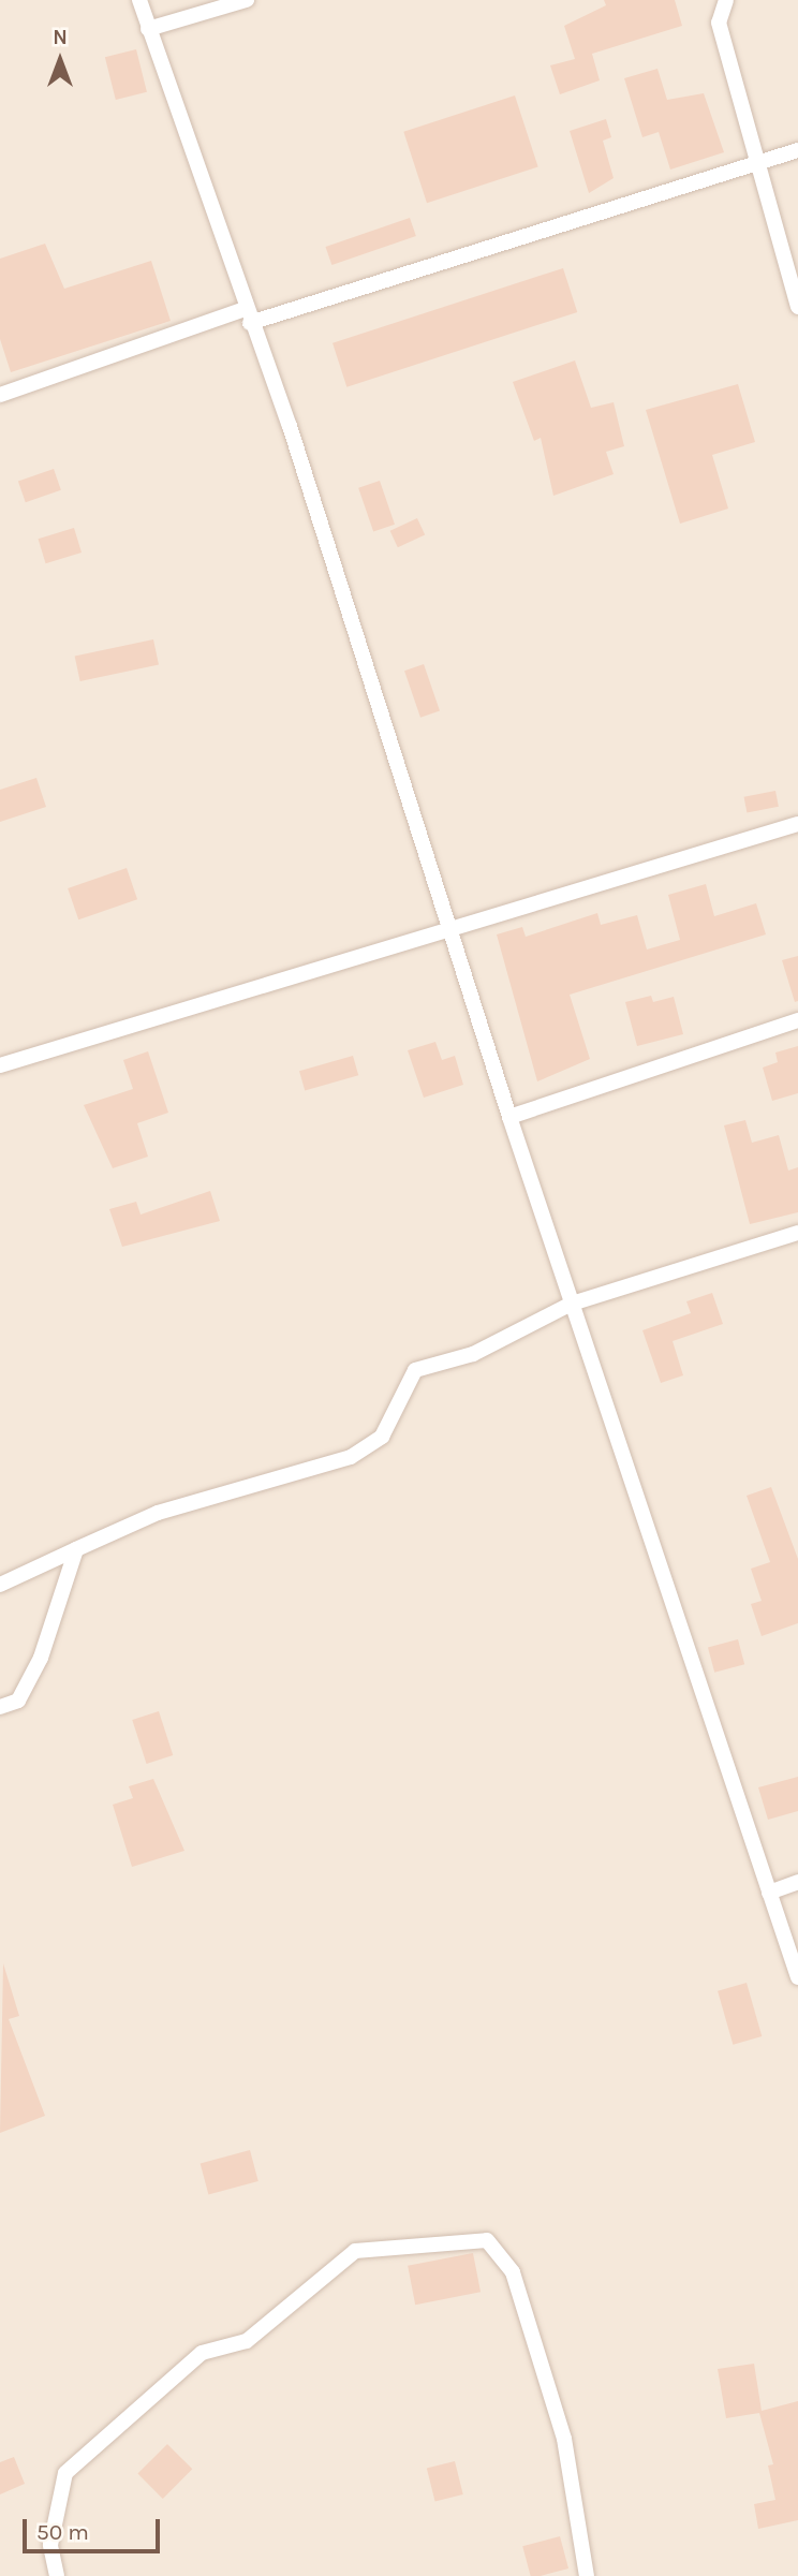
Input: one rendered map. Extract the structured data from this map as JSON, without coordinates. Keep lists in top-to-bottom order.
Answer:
{
  "scale_bar": "50 m",
  "north": "top"
}
